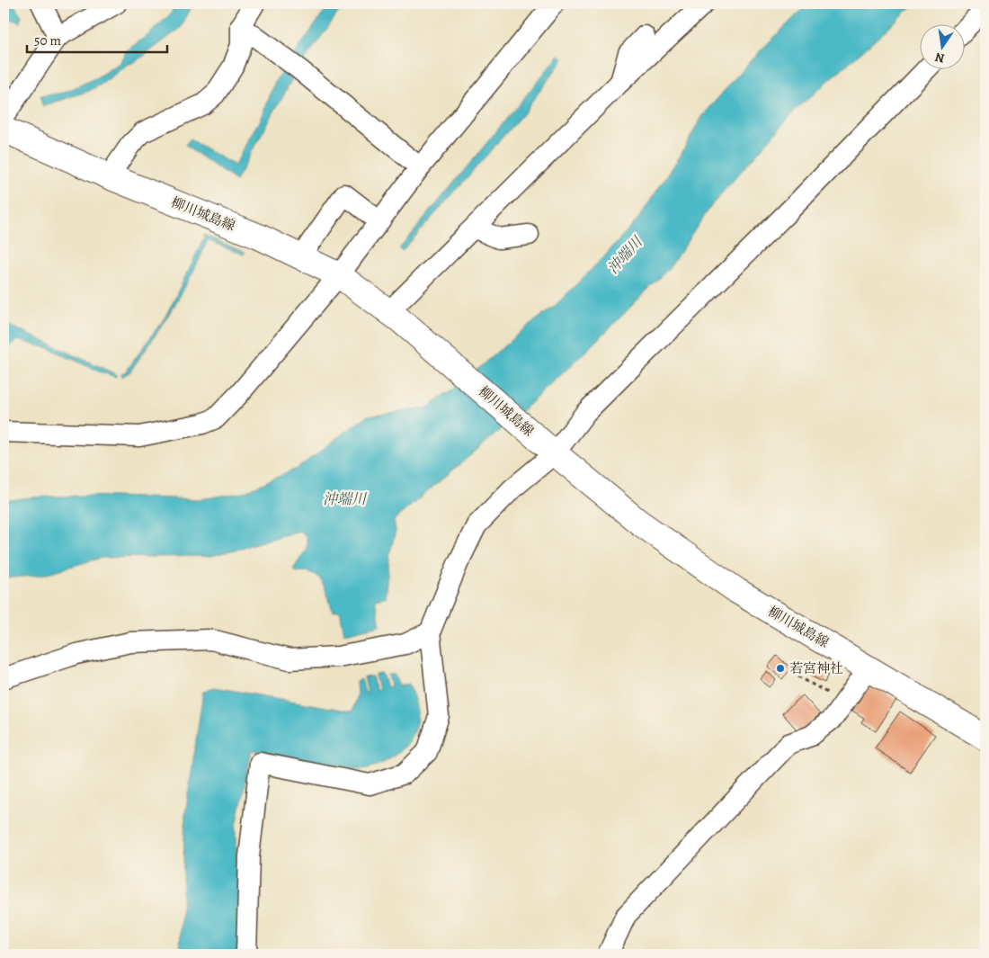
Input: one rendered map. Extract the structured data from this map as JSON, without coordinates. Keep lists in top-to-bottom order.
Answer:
{
  "streets": {
    "main road": ["柳川城島線"]
  },
  "water": ["沖端川"],
  "places": ["若宮神社"],
  "scale_bar": "50 m",
  "north": "bottom"
}
